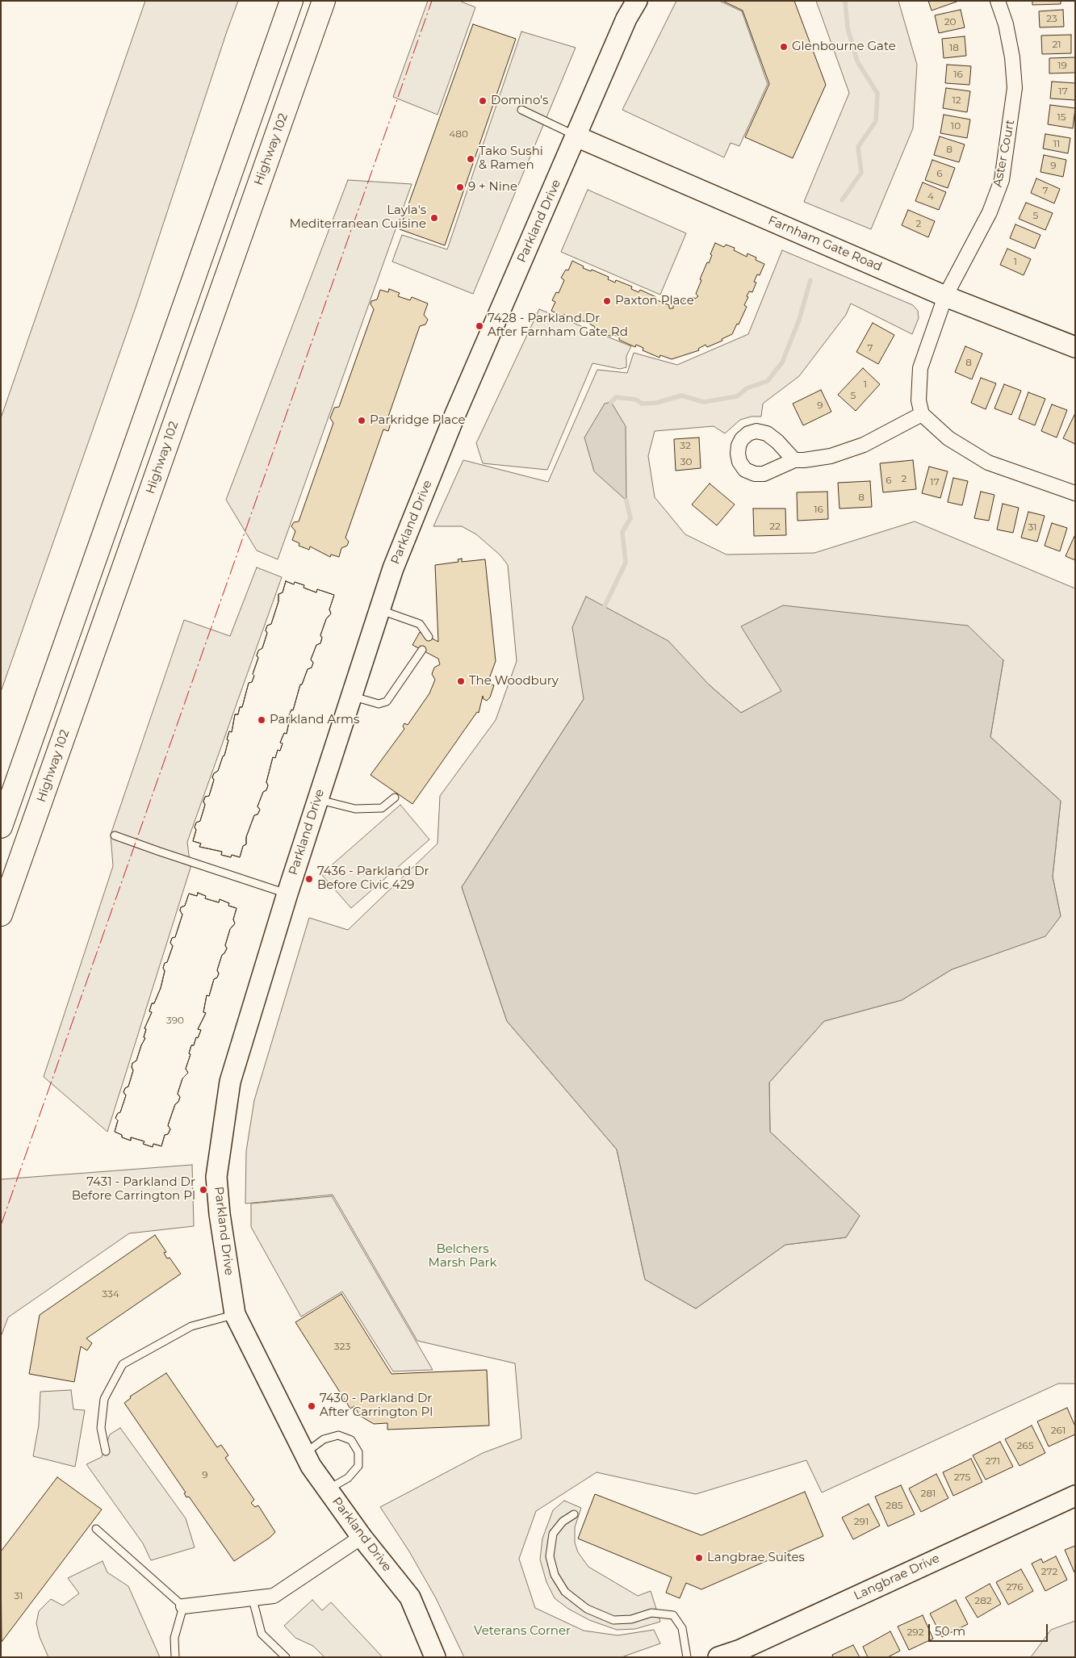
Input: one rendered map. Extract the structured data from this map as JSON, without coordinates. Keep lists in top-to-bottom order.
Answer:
{
  "streets": {
    "highway": ["Highway 102"],
    "street": [
      "Aster Court",
      "Parkland Drive",
      "Farnham Gate Road",
      "Langbrae Drive"
    ]
  },
  "crossings": [
    ["Aster Court", "Farnham Gate Road"],
    ["Parkland Drive", "Farnham Gate Road"]
  ],
  "parks": ["Belchers Marsh Park", "Veterans Corner"],
  "places": [
    "Glenbourne Gate",
    "Domino's",
    "Tako Sushi & Ramen",
    "9 + Nine",
    "Layla's Mediterranean Cuisine",
    "Paxton Place",
    "7428 - Parkland Dr After Farnham Gate Rd",
    "Parkridge Place",
    "The Woodbury",
    "Parkland Arms",
    "7436 - Parkland Dr Before Civic 429",
    "7431 - Parkland Dr Before Carrington Pl",
    "7430 - Parkland Dr After Carrington Pl",
    "Langbrae Suites"
  ],
  "house_numbers": [
    "23",
    "20",
    "21",
    "18",
    "19",
    "16",
    "17",
    "12",
    "15",
    "10",
    "480",
    "11",
    "8",
    "9",
    "6",
    "7",
    "4",
    "5",
    "2",
    "1",
    "7",
    "8",
    "1",
    "5",
    "9",
    "32",
    "30",
    "2",
    "6",
    "17",
    "8",
    "16",
    "22",
    "31",
    "390",
    "334",
    "323",
    "261",
    "265",
    "271",
    "9",
    "275",
    "281",
    "285",
    "291",
    "272",
    "276",
    "31",
    "282",
    "292"
  ],
  "scale_bar": "50 m"
}
